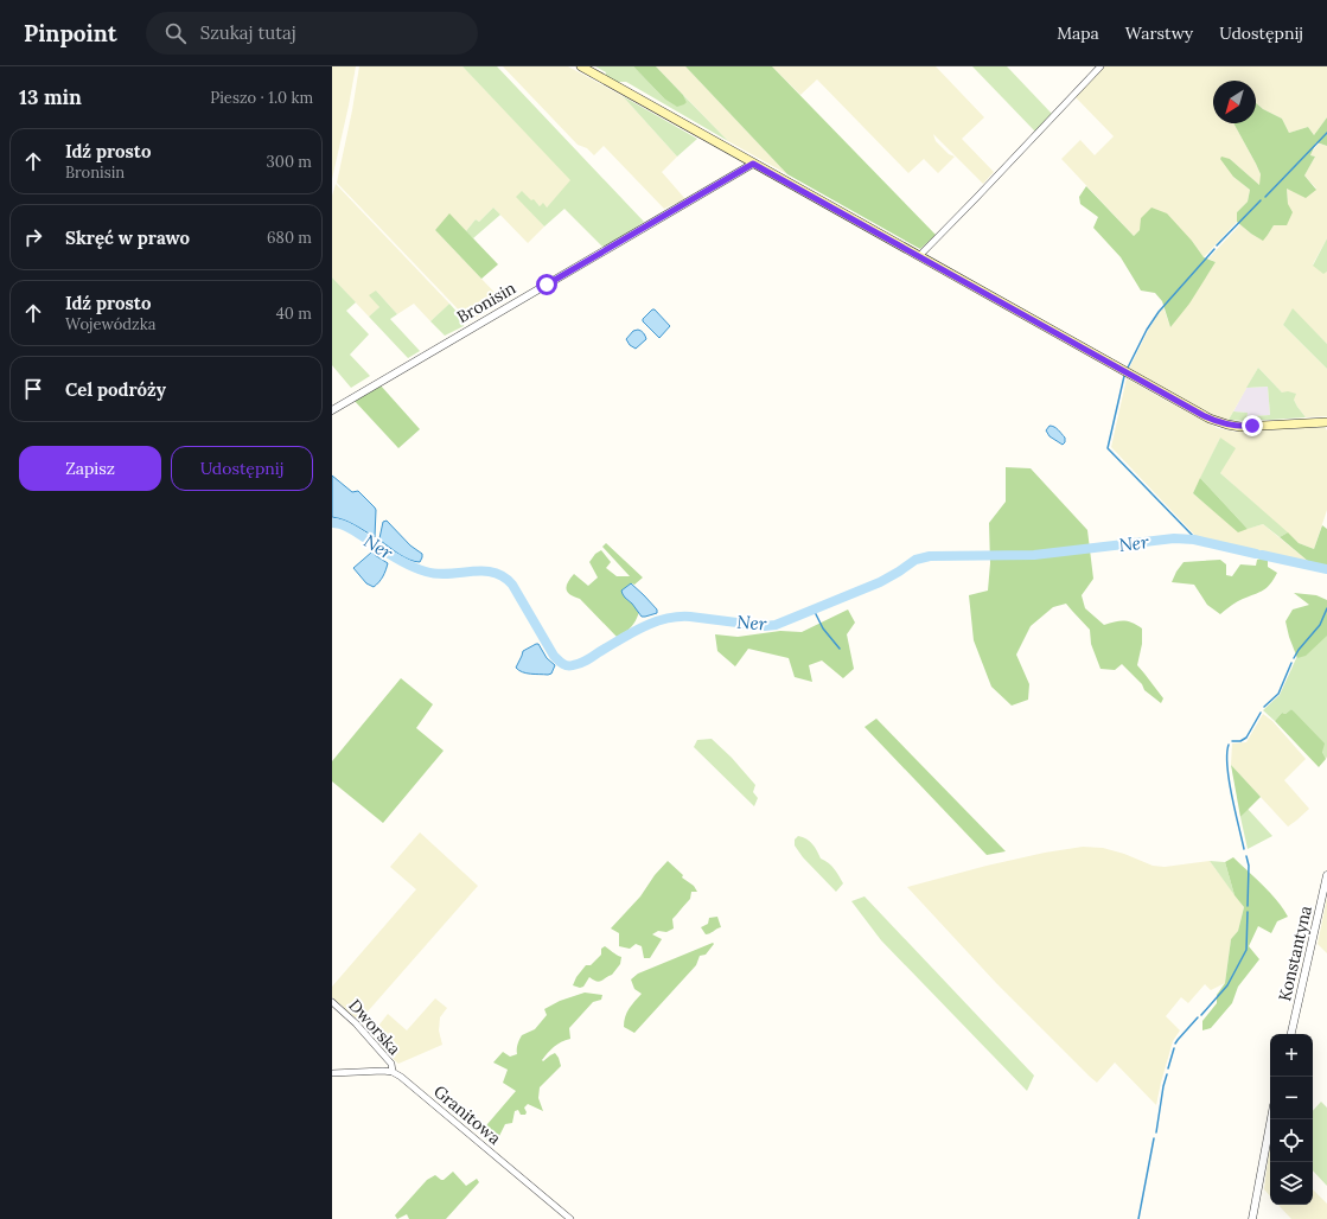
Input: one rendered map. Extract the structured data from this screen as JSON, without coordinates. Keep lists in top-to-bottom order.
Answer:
{
  "streets": {
    "street": [
      "Bronisin",
      "Konstantyna",
      "Dworska",
      "Granitowa"
    ]
  },
  "crossings": [
    ["Dworska", "Granitowa"]
  ],
  "water": ["Ner"],
  "north": "bottom left",
  "page": {
    "header": "Pinpoint",
    "search": "Szukaj tutaj",
    "nav": ["Mapa", "Warstwy", "Udostępnij"],
    "heading": ["13 min", "Pieszo · 1.0 km"],
    "list": [
      ["Idź prosto", "Bronisin", "300 m"],
      ["Skręć w prawo", "680 m"],
      ["Idź prosto", "Wojewódzka", "40 m"],
      "Cel podróży"
    ],
    "buttons": ["Zapisz", "Udostępnij"],
    "map_buttons": ["+", "−"]
  }
}
